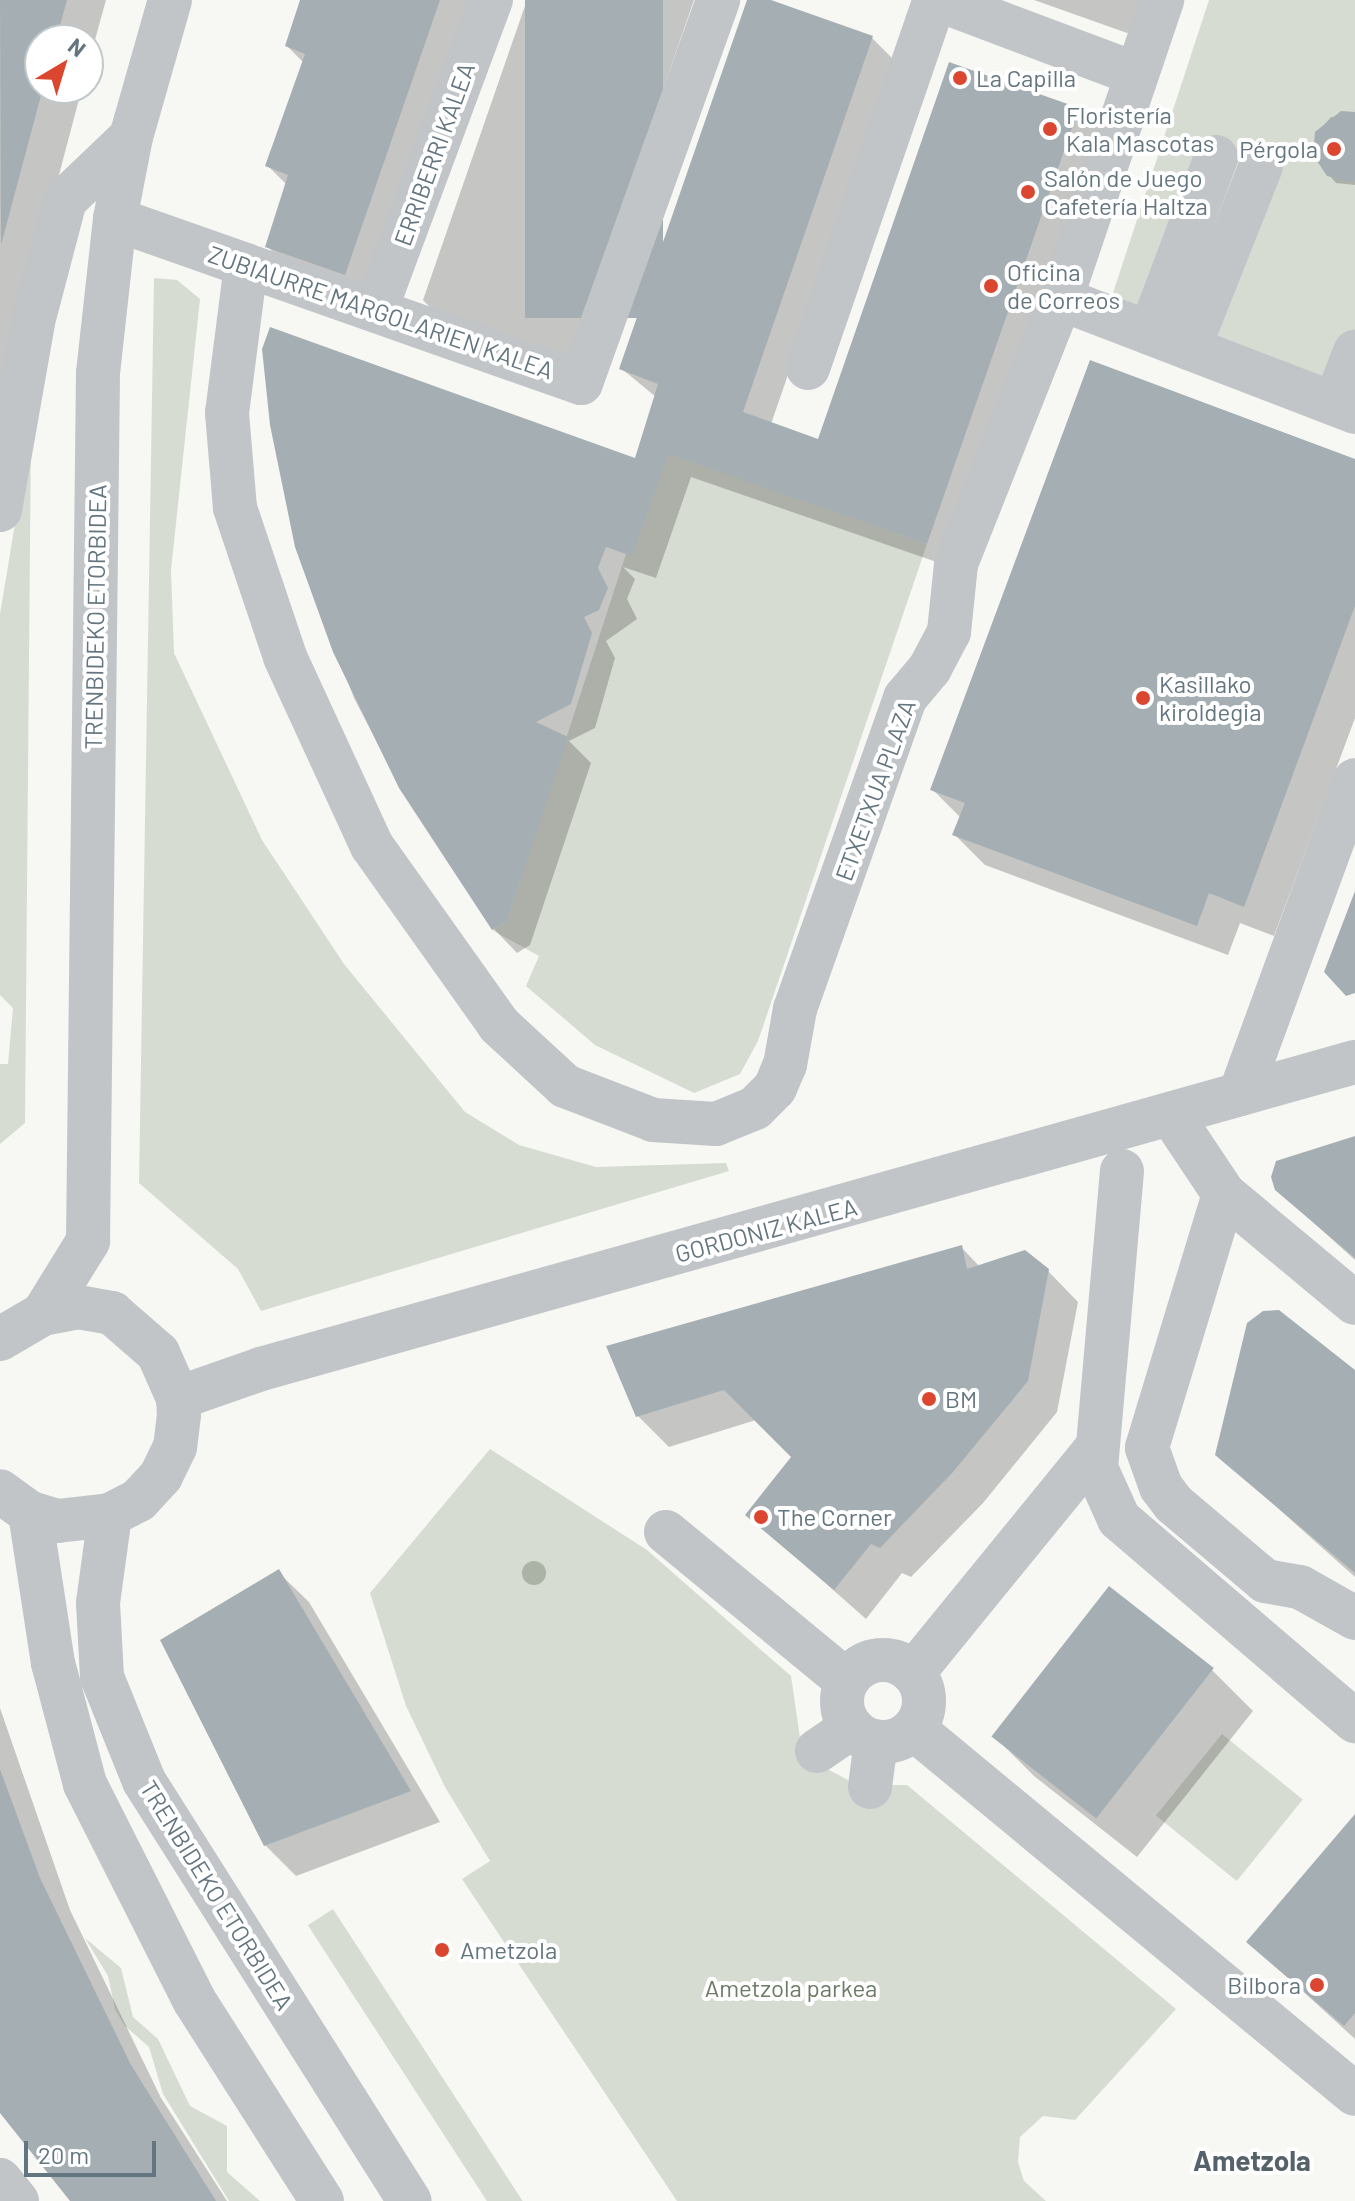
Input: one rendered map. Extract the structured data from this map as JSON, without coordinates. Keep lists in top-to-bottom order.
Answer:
{
  "streets": {
    "street": [
      "ERRIBERRI KALEA",
      "ZUBIAURRE MARGOLARIEN KALEA",
      "TRENBIDEKO ETORBIDEA",
      "ETXETXUA PLAZA",
      "GORDONIZ KALEA"
    ]
  },
  "crossings": [
    ["ERRIBERRI KALEA", "ZUBIAURRE MARGOLARIEN KALEA"],
    ["ZUBIAURRE MARGOLARIEN KALEA", "TRENBIDEKO ETORBIDEA"],
    ["ZUBIAURRE MARGOLARIEN KALEA", "ETXETXUA PLAZA"]
  ],
  "districts": ["Ametzola"],
  "parks": ["Ametzola parkea"],
  "places": [
    "La Capilla",
    "Floristería Kala Mascotas",
    "Pérgola",
    "Salón de Juego Cafetería Haltza",
    "Oficina de Correos",
    "Kasillako kiroldegia",
    "BM",
    "The Corner",
    "Ametzola",
    "Bilbora"
  ],
  "scale_bar": "20 m",
  "north": "top right"
}
